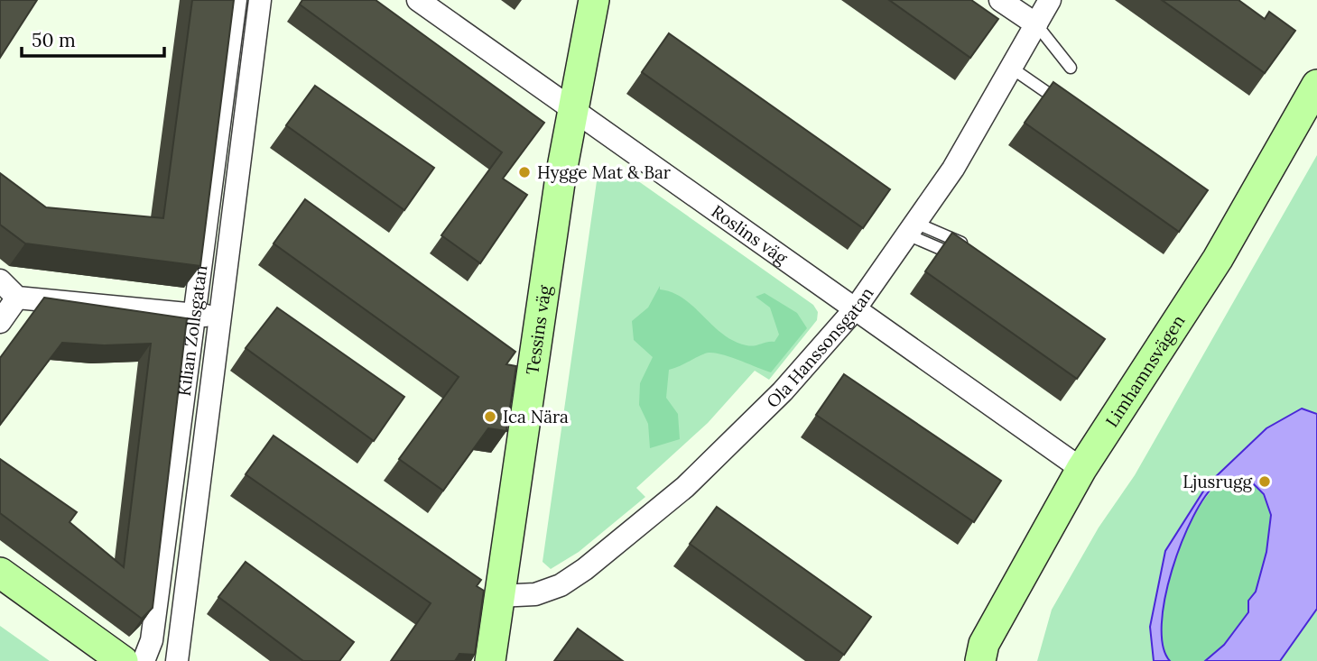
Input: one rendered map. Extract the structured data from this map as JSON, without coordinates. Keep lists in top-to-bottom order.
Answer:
{
  "streets": {
    "main road": ["Tessins väg", "Limhamnsvägen"],
    "street": ["Roslins väg", "Kilian Zollsgatan", "Ola Hanssonsgatan"]
  },
  "crossings": [
    ["Roslins väg", "Tessins väg"],
    ["Roslins väg", "Ola Hanssonsgatan"],
    ["Roslins väg", "Limhamnsvägen"],
    ["Tessins väg", "Ola Hanssonsgatan"]
  ],
  "places": ["Hygge Mat & Bar", "Ica Nära", "Ljusrugg"],
  "scale_bar": "50 m"
}
